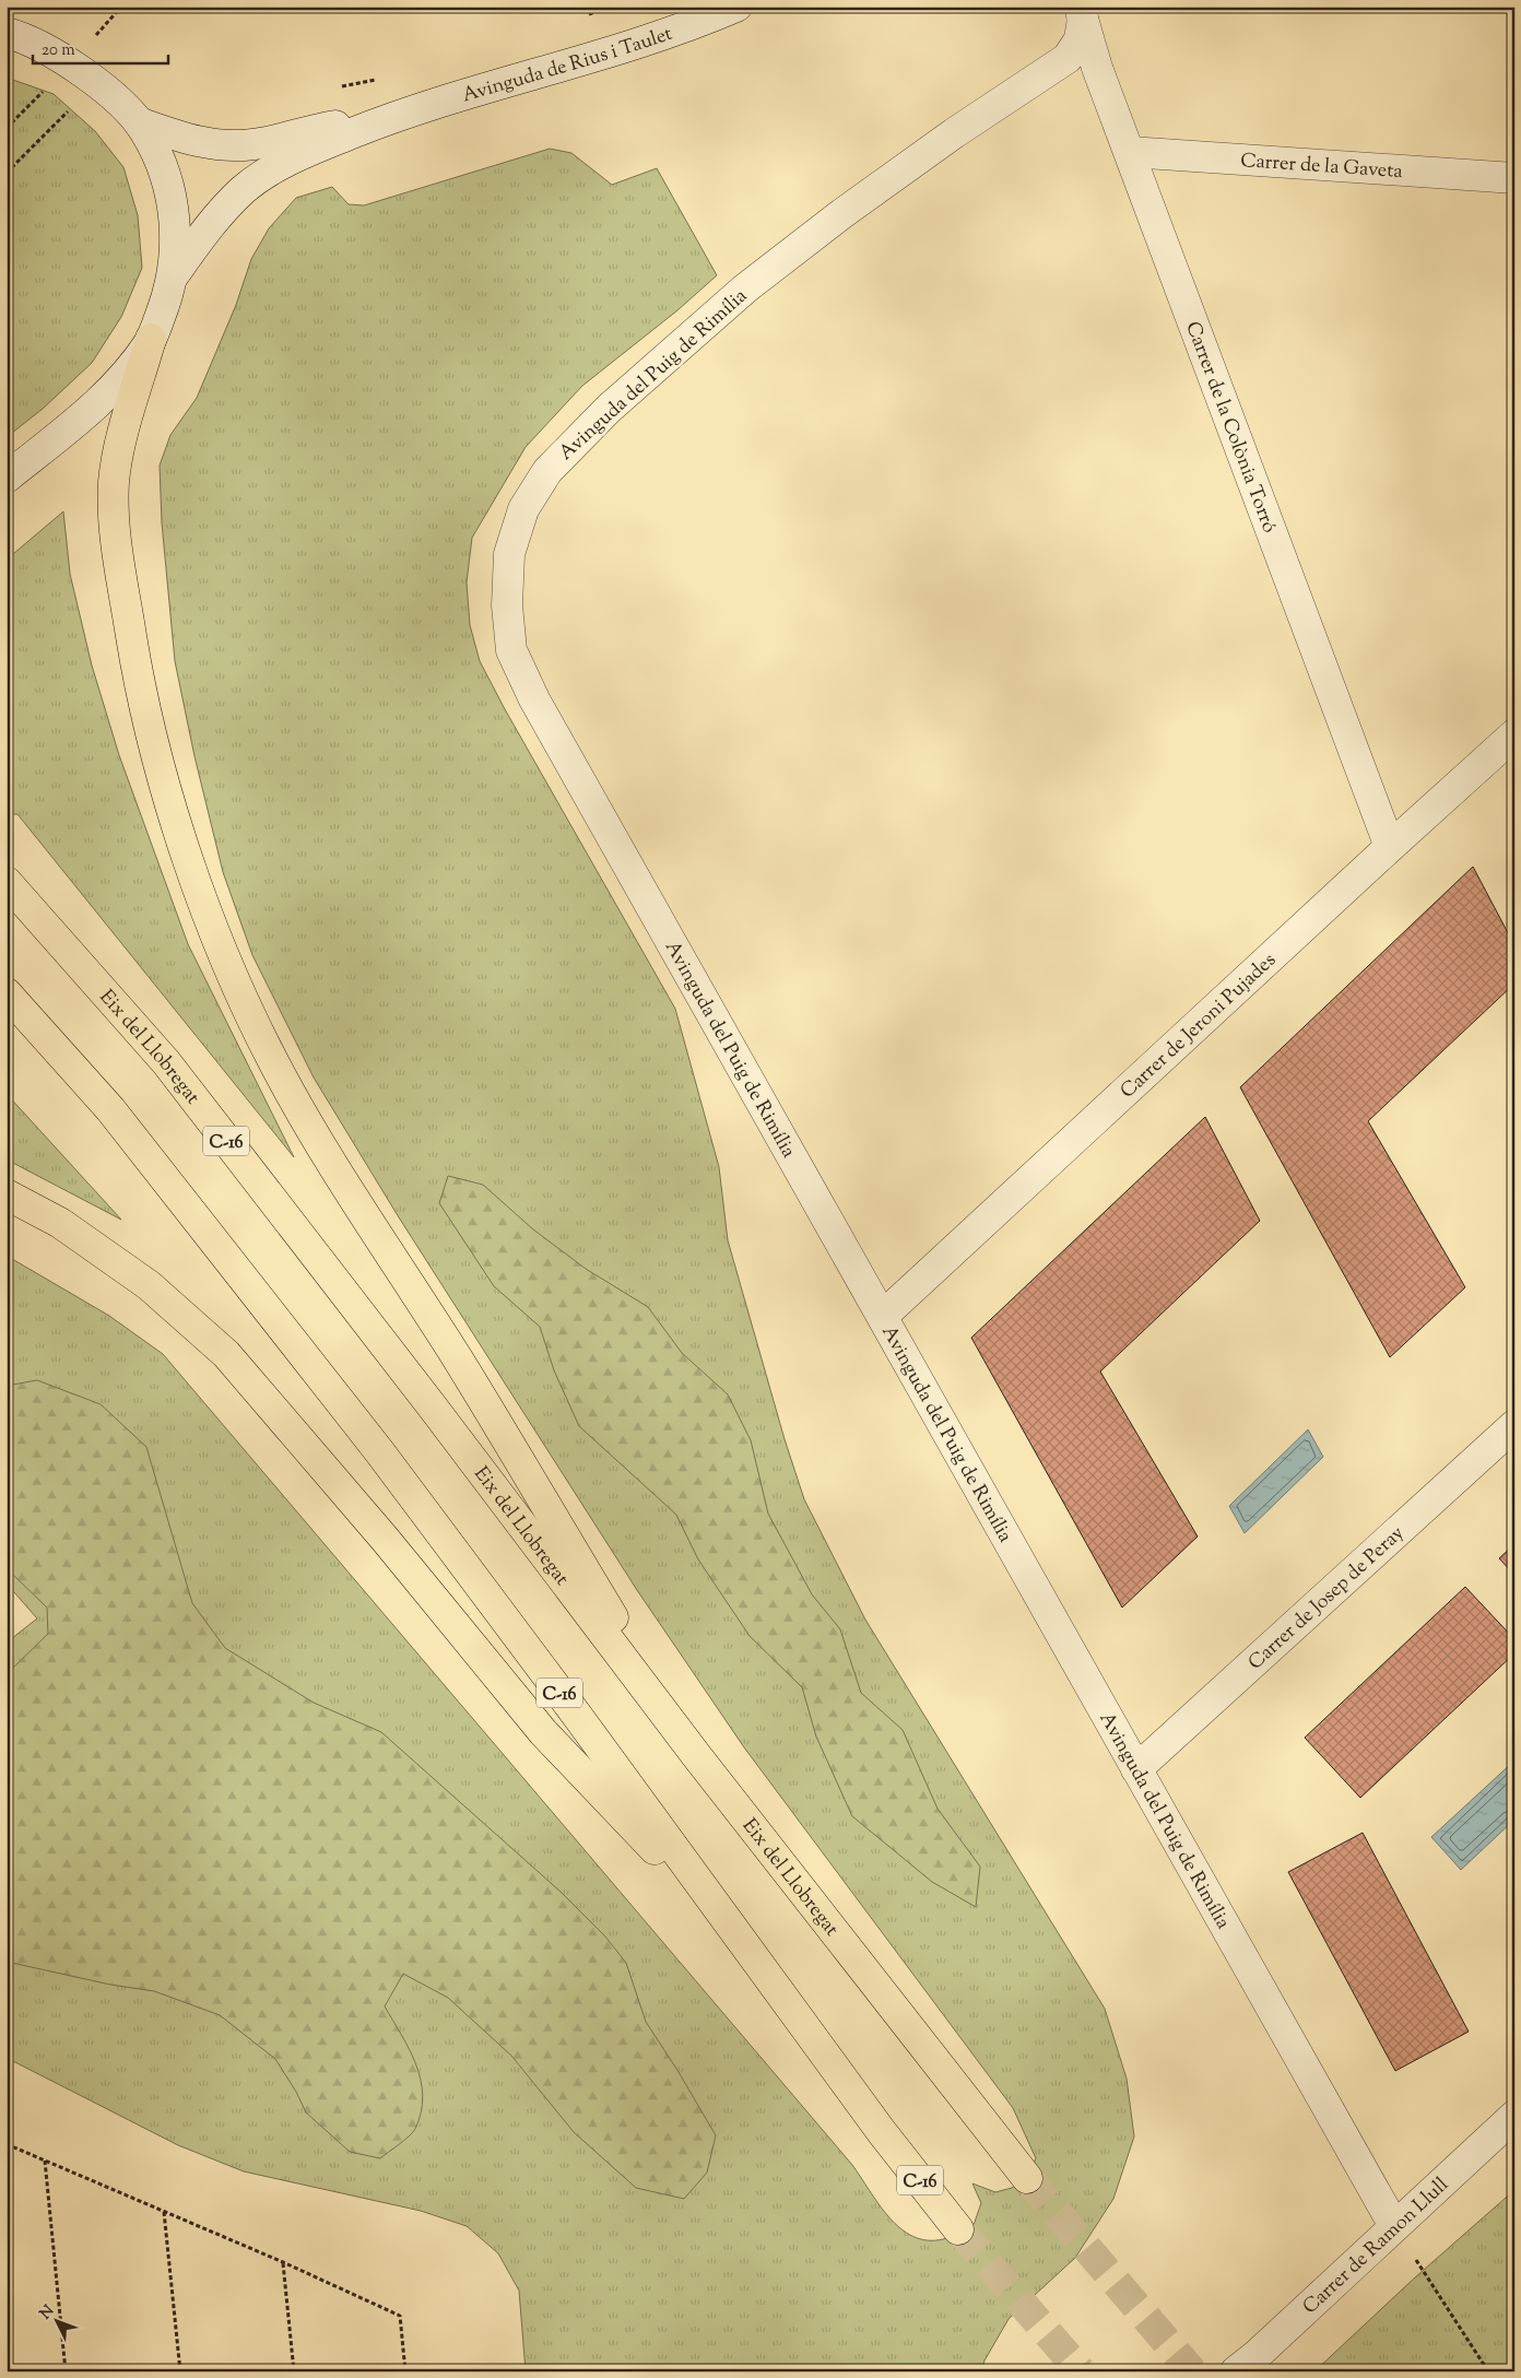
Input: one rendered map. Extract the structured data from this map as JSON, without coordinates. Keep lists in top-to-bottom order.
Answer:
{
  "streets": {
    "highway": ["Eix del Llobregat", "C-16"],
    "street": [
      "Avinguda de Rius i Taulet",
      "Carrer de la Gaveta",
      "Avinguda del Puig de Rimília",
      "Carrer de la Colònia Torró",
      "Carrer de Jeroni Pujades",
      "Carrer de Josep de Peray",
      "Carrer de Ramon Llull"
    ]
  },
  "crossings": [
    ["Carrer de la Gaveta", "Carrer de la Colònia Torró"],
    ["Avinguda del Puig de Rimília", "Carrer de la Colònia Torró"],
    ["Avinguda del Puig de Rimília", "Carrer de Jeroni Pujades"],
    ["Avinguda del Puig de Rimília", "Carrer de Josep de Peray"],
    ["Avinguda del Puig de Rimília", "Carrer de Ramon Llull"],
    ["Carrer de la Colònia Torró", "Carrer de Jeroni Pujades"]
  ],
  "scale_bar": "20 m",
  "north": "top left"
}
